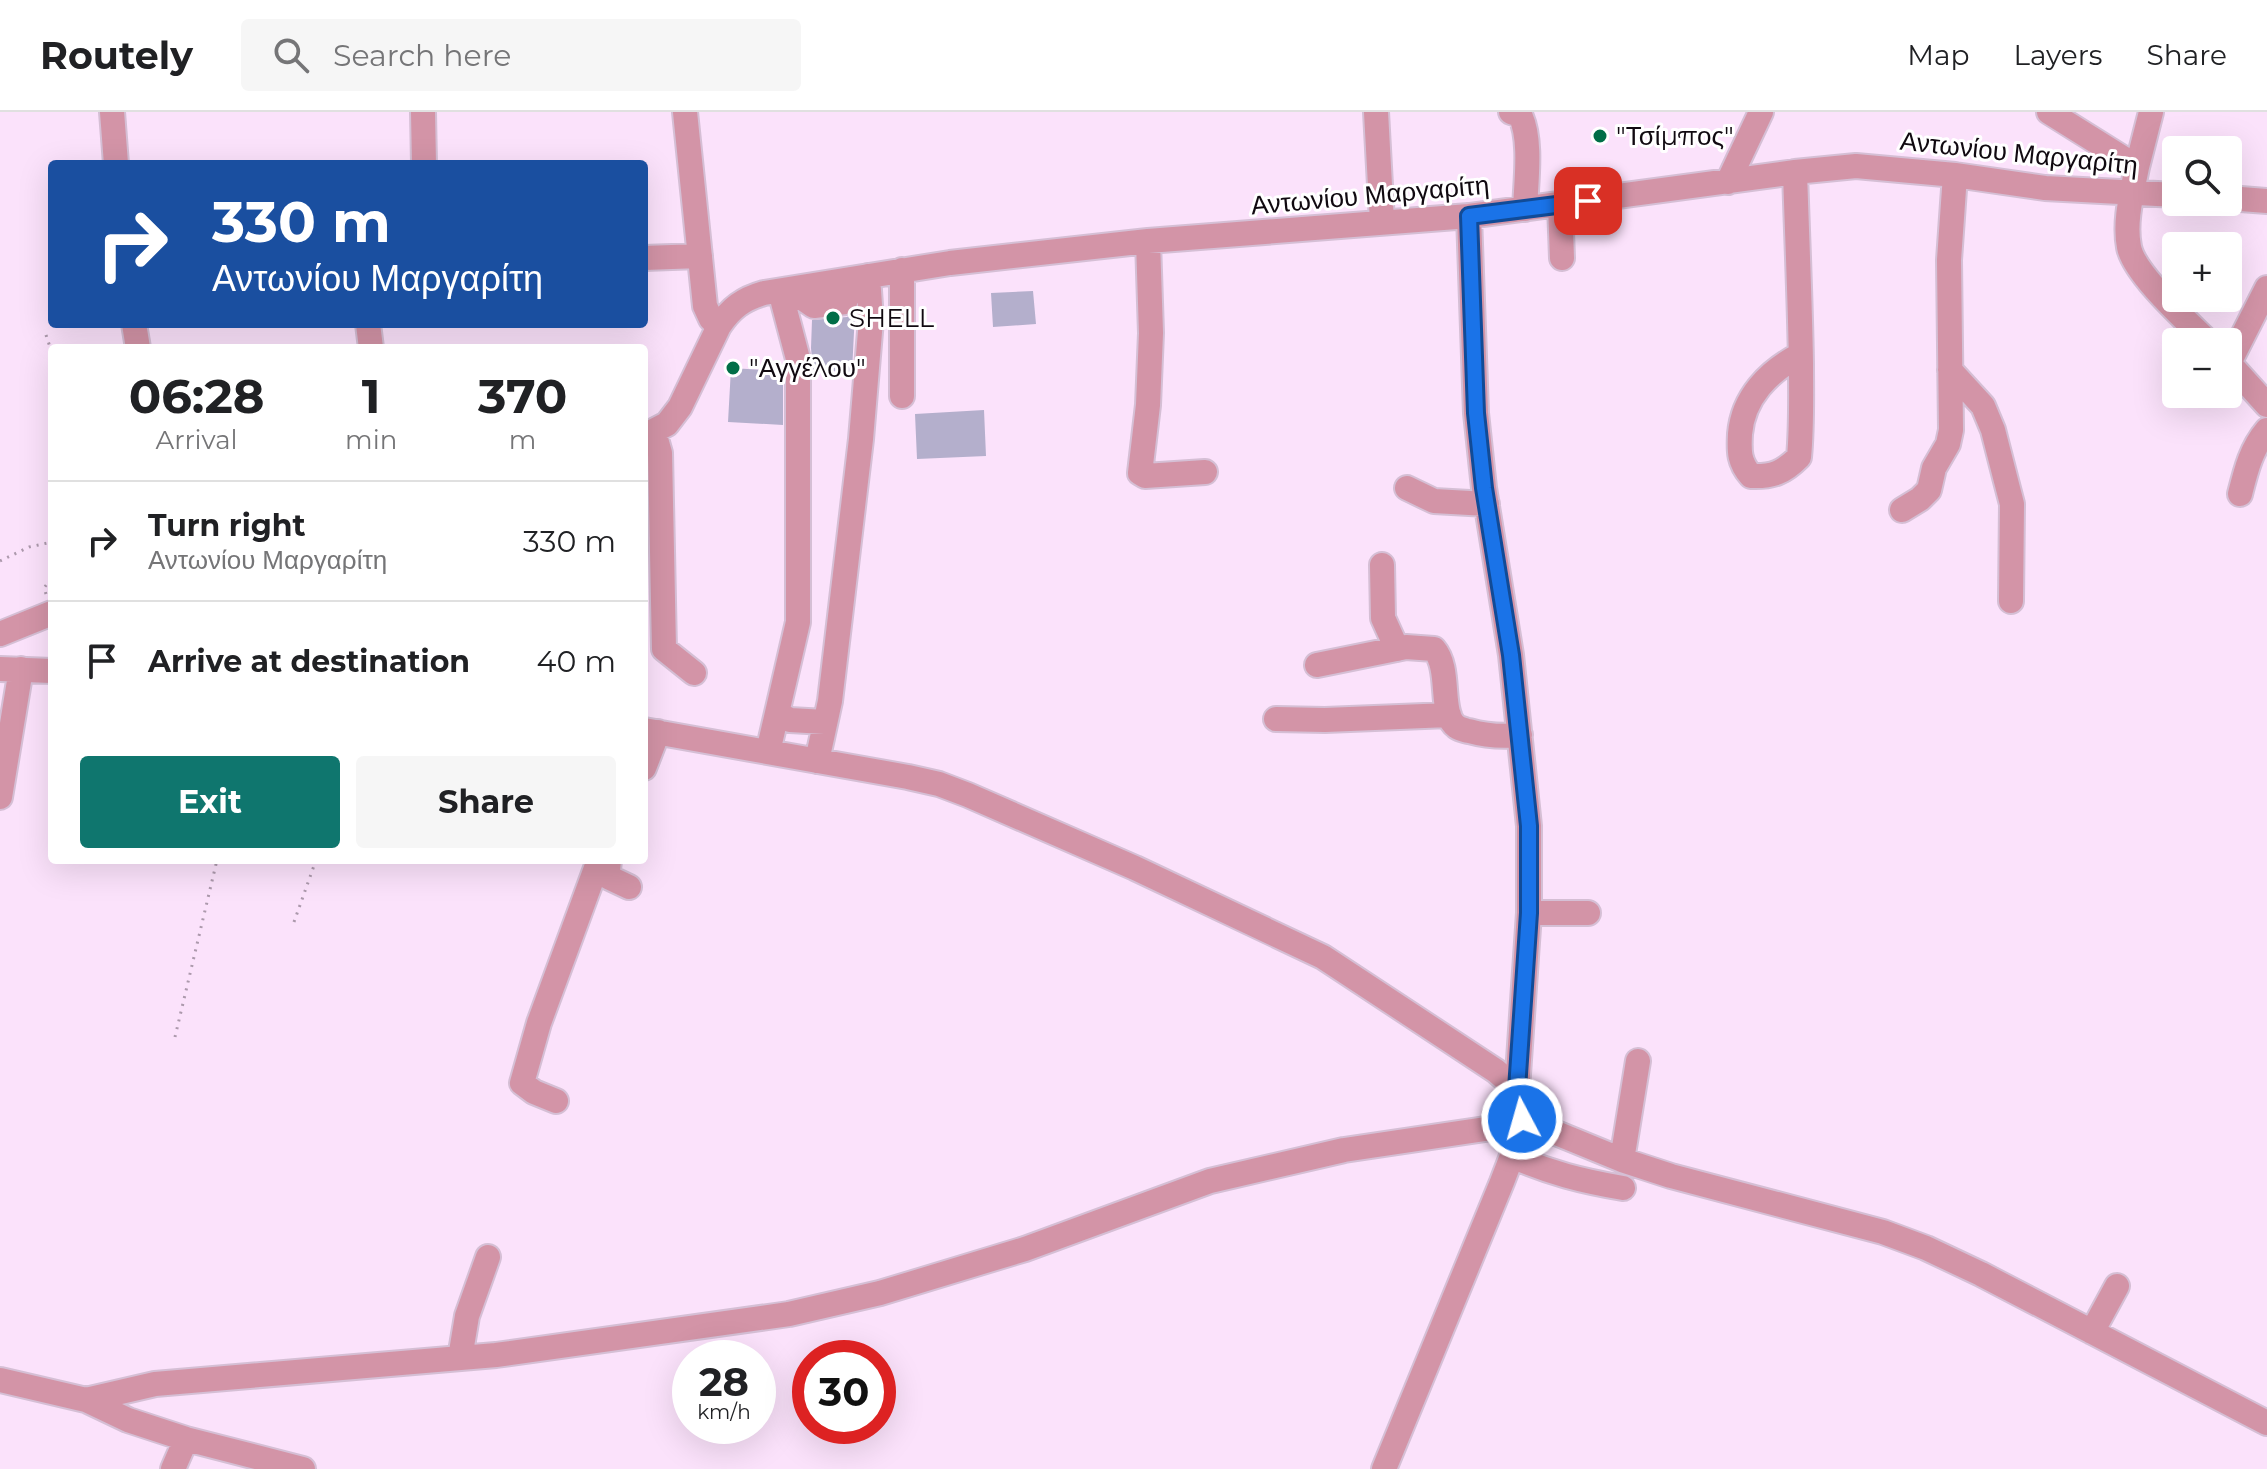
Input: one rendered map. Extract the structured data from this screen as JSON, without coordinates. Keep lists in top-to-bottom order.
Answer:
{
  "streets": {
    "street": ["Αντωνίου Μαργαρίτη"]
  },
  "places": ["\"Τσίμπος\"", "SHELL", "\"Αγγέλου\""],
  "page": {
    "header": "Routely",
    "search": "Search here",
    "nav": ["Map", "Layers", "Share"],
    "map_buttons": ["+", "−"],
    "turn": ["330 m", "Αντωνίου Μαργαρίτη"],
    "eta": [
      "06:28",
      "Arrival",
      "1",
      "min",
      "370",
      "m"
    ],
    "list": [
      {
        "name": "Turn right",
        "note": "Αντωνίου Μαργαρίτη",
        "value": "330 m"
      },
      {
        "name": "Arrive at destination",
        "value": "40 m"
      }
    ],
    "buttons": ["Exit", "Share"],
    "speed": "28 km/h",
    "limit": "30"
  }
}
